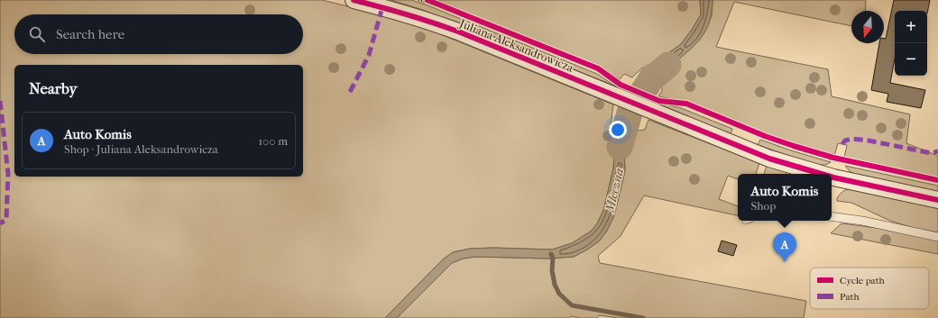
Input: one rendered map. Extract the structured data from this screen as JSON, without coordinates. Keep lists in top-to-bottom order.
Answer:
{
  "streets": {
    "street": ["Juliana Aleksandrowicza"]
  },
  "water": ["Mleczna"],
  "legend": ["Cycle path", "Path"],
  "north": "bottom",
  "page": {
    "map_buttons": ["+", "−"],
    "search": "Search here",
    "heading": "Nearby",
    "list": [
      {
        "mark": "A",
        "name": "Auto Komis",
        "note": "Shop · Juliana Aleksandrowicza",
        "value": "100 m"
      }
    ],
    "popup": ["Auto Komis", "Shop"],
    "pins": "A"
  }
}
